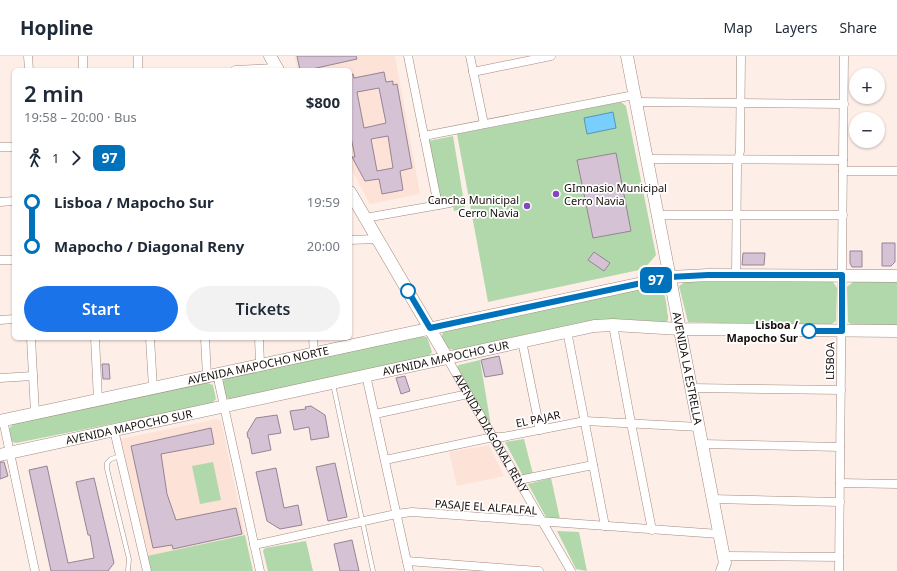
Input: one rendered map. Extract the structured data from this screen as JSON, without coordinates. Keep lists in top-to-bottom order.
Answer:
{
  "streets": {
    "street": [
      "AVENIDA MAPOCHO SUR",
      "LISBOA",
      "AVENIDA MAPOCHO NORTE",
      "AVENIDA LA ESTRELLA",
      "EL PAJAR",
      "AVENIDA DIAGONAL RENY",
      "PASAJE EL ALFALFAL"
    ]
  },
  "crossings": [
    ["AVENIDA MAPOCHO SUR", "LISBOA"],
    ["AVENIDA MAPOCHO SUR", "AVENIDA LA ESTRELLA"],
    ["AVENIDA MAPOCHO SUR", "AVENIDA DIAGONAL RENY"],
    ["LISBOA", "AVENIDA MAPOCHO NORTE"],
    ["AVENIDA MAPOCHO NORTE", "AVENIDA LA ESTRELLA"],
    ["AVENIDA MAPOCHO NORTE", "AVENIDA DIAGONAL RENY"],
    ["AVENIDA LA ESTRELLA", "EL PAJAR"],
    ["AVENIDA LA ESTRELLA", "PASAJE EL ALFALFAL"],
    ["EL PAJAR", "AVENIDA DIAGONAL RENY"],
    ["AVENIDA DIAGONAL RENY", "PASAJE EL ALFALFAL"]
  ],
  "places": ["GImnasio Municipal Cerro Navia", "Cancha Municipal Cerro Navia", "Lisboa / Mapocho Sur"],
  "lines": ["bus line 97"],
  "page": {
    "header": "Hopline",
    "nav": ["Map", "Layers", "Share"],
    "on_map": "97",
    "map_buttons": ["+", "−"],
    "heading": ["2 min", "19:58 – 20:00 · Bus", "$800"],
    "legs": ["1", "97"],
    "list": [
      {
        "name": "Lisboa / Mapocho Sur",
        "value": "19:59"
      },
      {
        "name": "Mapocho / Diagonal Reny",
        "value": "20:00"
      }
    ],
    "buttons": ["Start", "Tickets"]
  }
}
